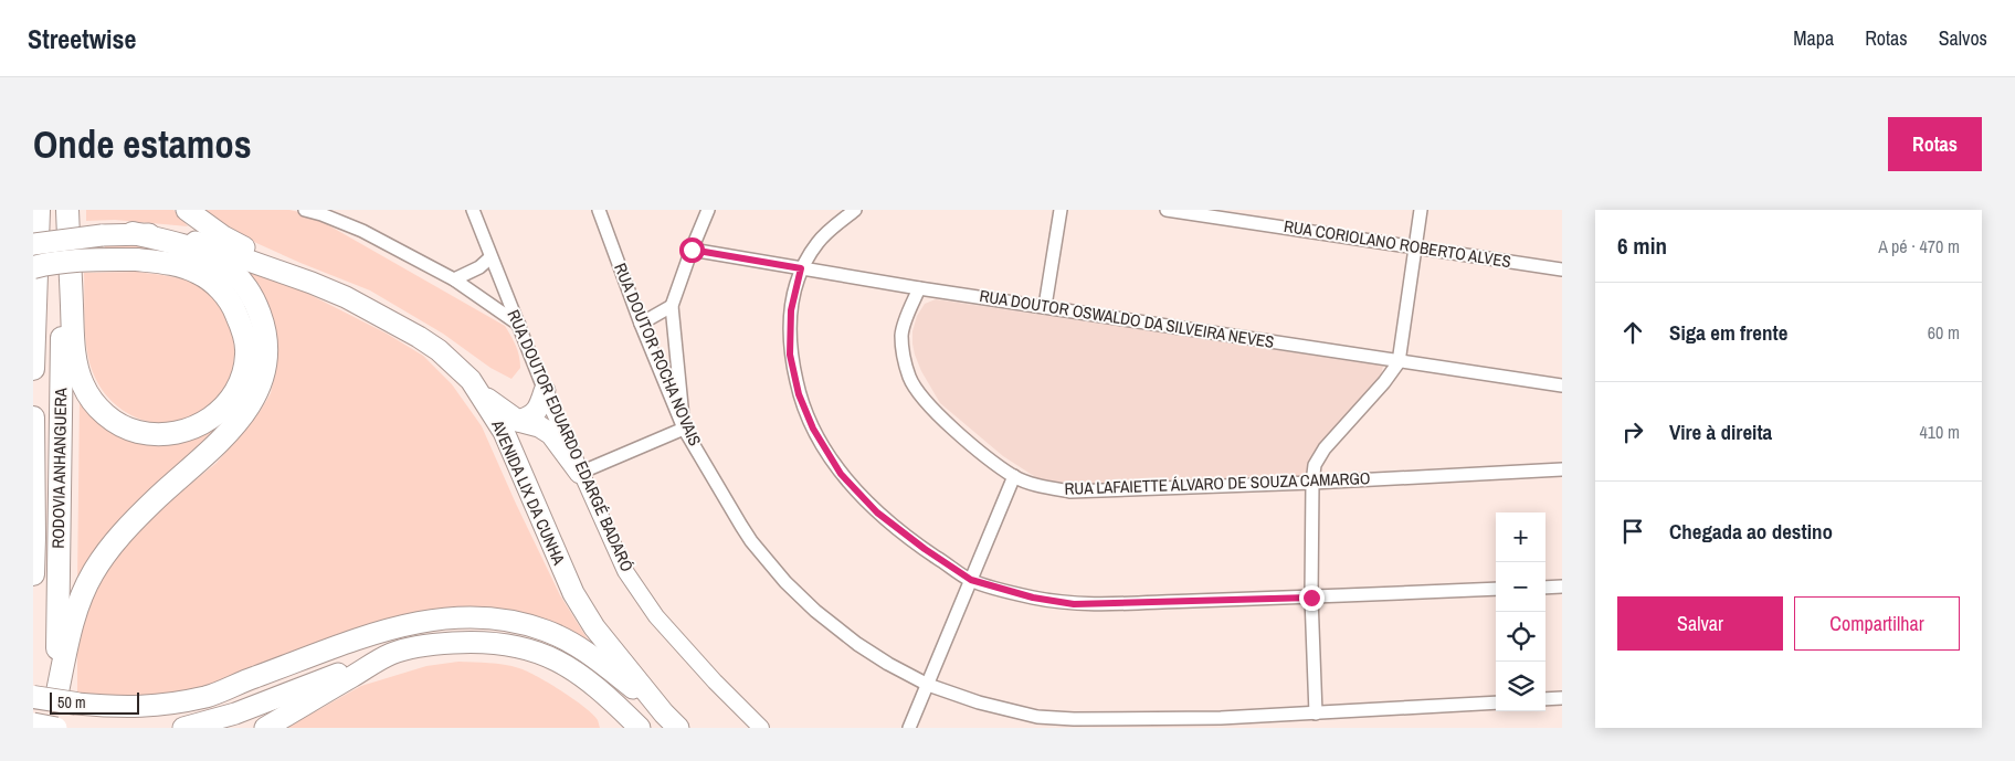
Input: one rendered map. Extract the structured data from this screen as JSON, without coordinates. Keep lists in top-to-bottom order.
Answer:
{
  "streets": {
    "highway": ["RODOVIA ANHANGUERA", "AVENIDA LIX DA CUNHA"],
    "street": [
      "RUA CORIOLANO ROBERTO ALVES",
      "RUA DOUTOR OSWALDO DA SILVEIRA NEVES",
      "RUA DOUTOR ROCHA NOVAIS",
      "RUA DOUTOR EDUARDO EDARGÉ BADARÓ",
      "RUA LAFAIETTE ÁLVARO DE SOUZA CAMARGO"
    ]
  },
  "crossings": [
    ["RUA DOUTOR OSWALDO DA SILVEIRA NEVES", "RUA LAFAIETTE ÁLVARO DE SOUZA CAMARGO"]
  ],
  "scale_bar": "50 m",
  "page": {
    "header": "Streetwise",
    "nav": ["Mapa", "Rotas", "Salvos"],
    "buttons": [
      "Rotas",
      ["Salvar", "Compartilhar"]
    ],
    "title": "Onde estamos",
    "heading": ["6 min", "A pé · 470 m"],
    "list": [
      ["Siga em frente", "60 m"],
      ["Vire à direita", "410 m"],
      "Chegada ao destino"
    ],
    "map_buttons": ["+", "−"],
    "scale": "50 m"
  }
}
